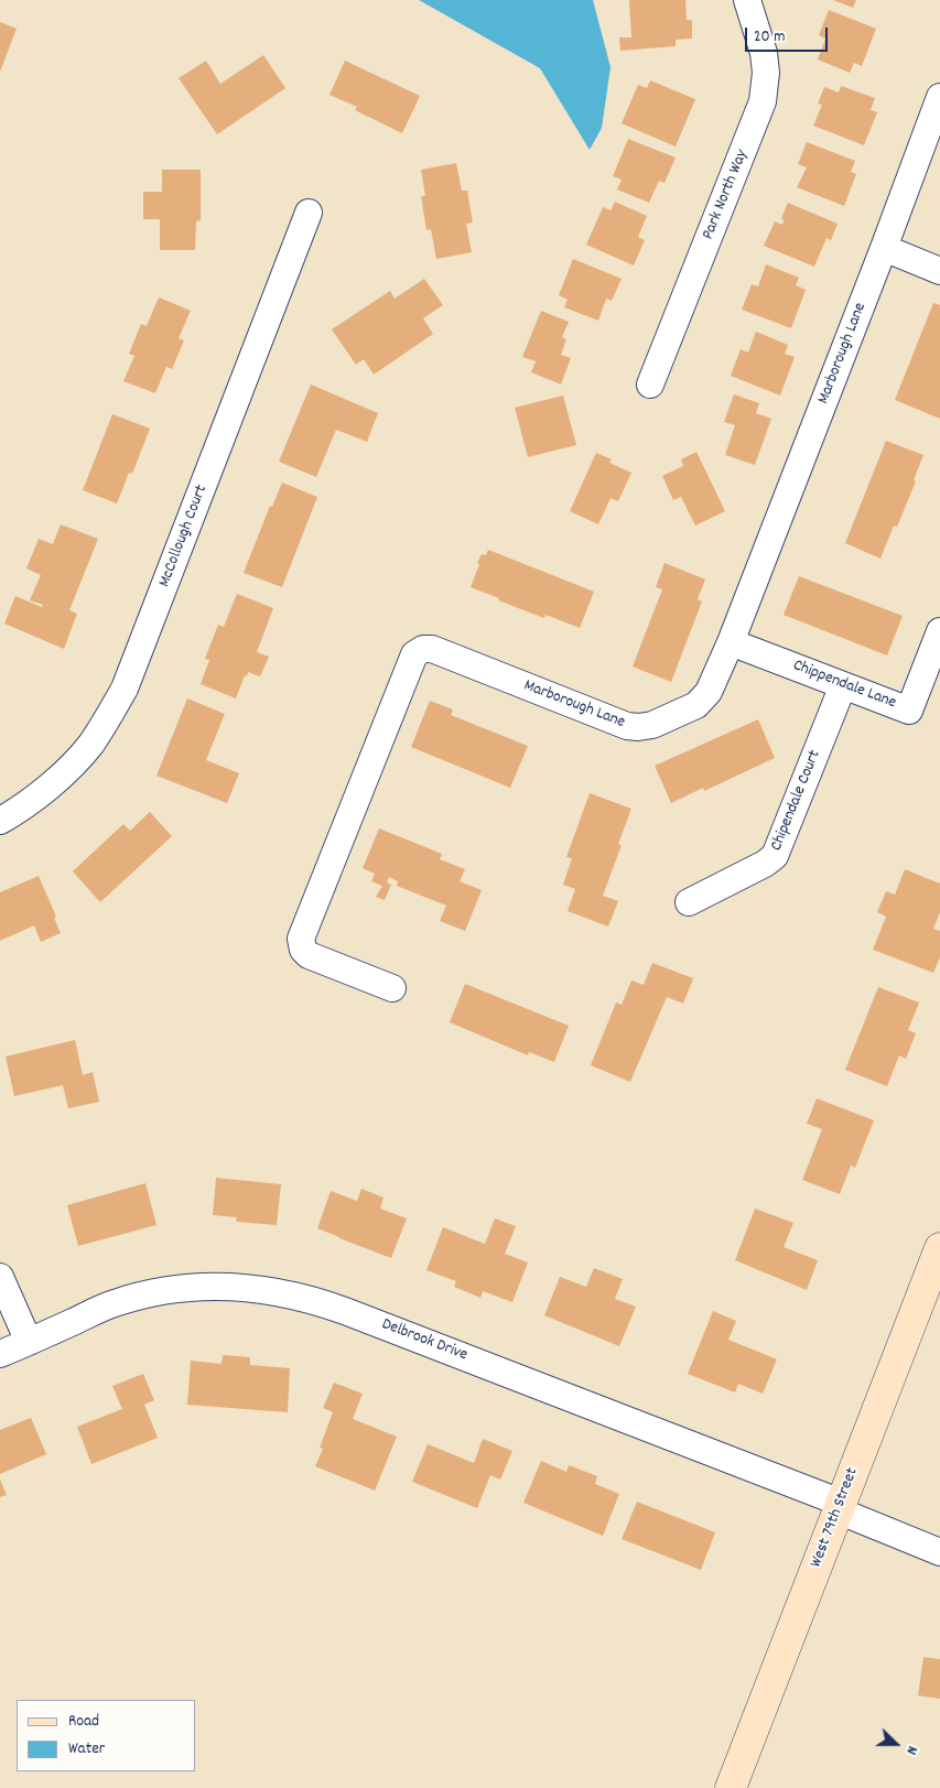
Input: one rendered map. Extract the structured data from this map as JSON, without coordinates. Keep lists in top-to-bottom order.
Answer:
{
  "streets": {
    "main road": ["West 79th Street"],
    "street": [
      "Park North Way",
      "Marborough Lane",
      "McCollough Court",
      "Chippendale Lane",
      "Chipendale Court",
      "Delbrook Drive"
    ]
  },
  "crossings": [
    ["Marborough Lane", "Chippendale Lane"],
    ["Chippendale Lane", "Chipendale Court"],
    ["Delbrook Drive", "West 79th Street"]
  ],
  "legend": ["Road", "Water"],
  "scale_bar": "20 m",
  "north": "right"
}
